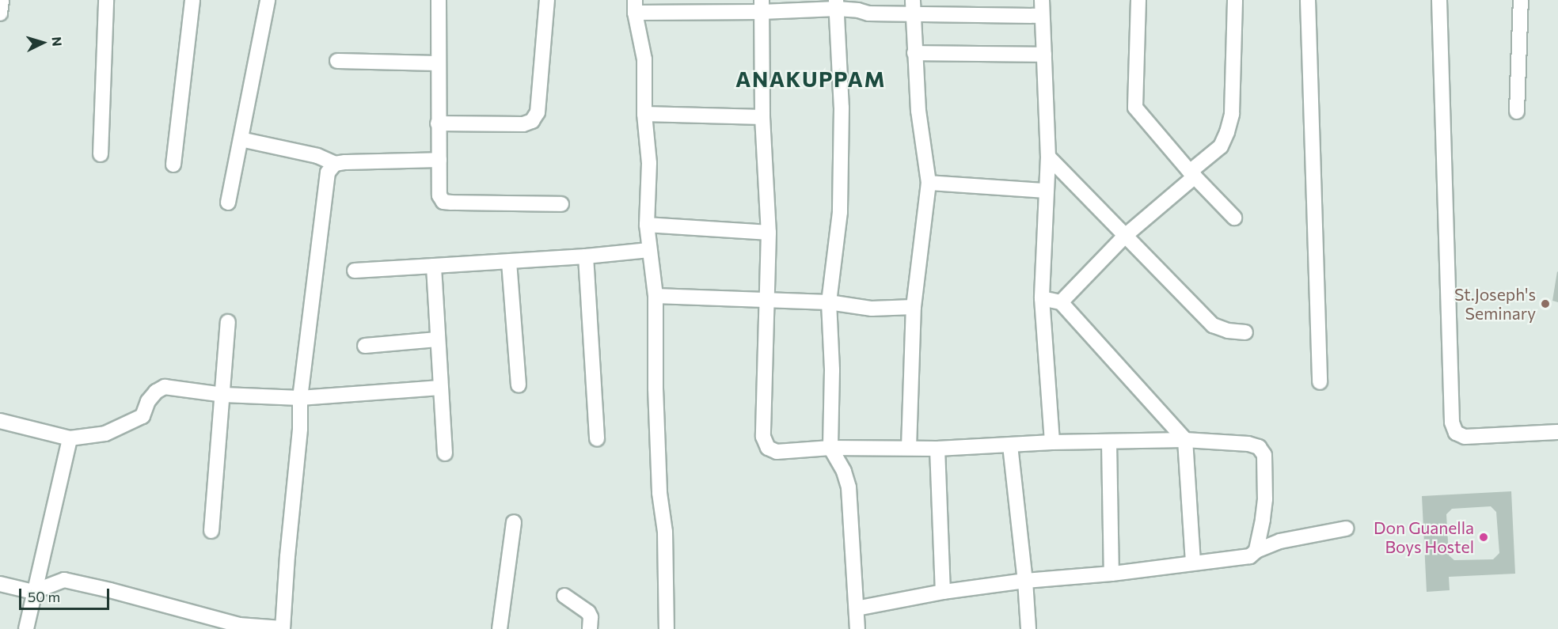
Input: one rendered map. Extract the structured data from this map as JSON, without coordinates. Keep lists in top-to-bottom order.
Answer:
{
  "districts": ["ANAKUPPAM"],
  "places": ["St.Joseph's Seminary", "Don Guanella Boys Hostel"],
  "scale_bar": "50 m",
  "north": "right"
}
